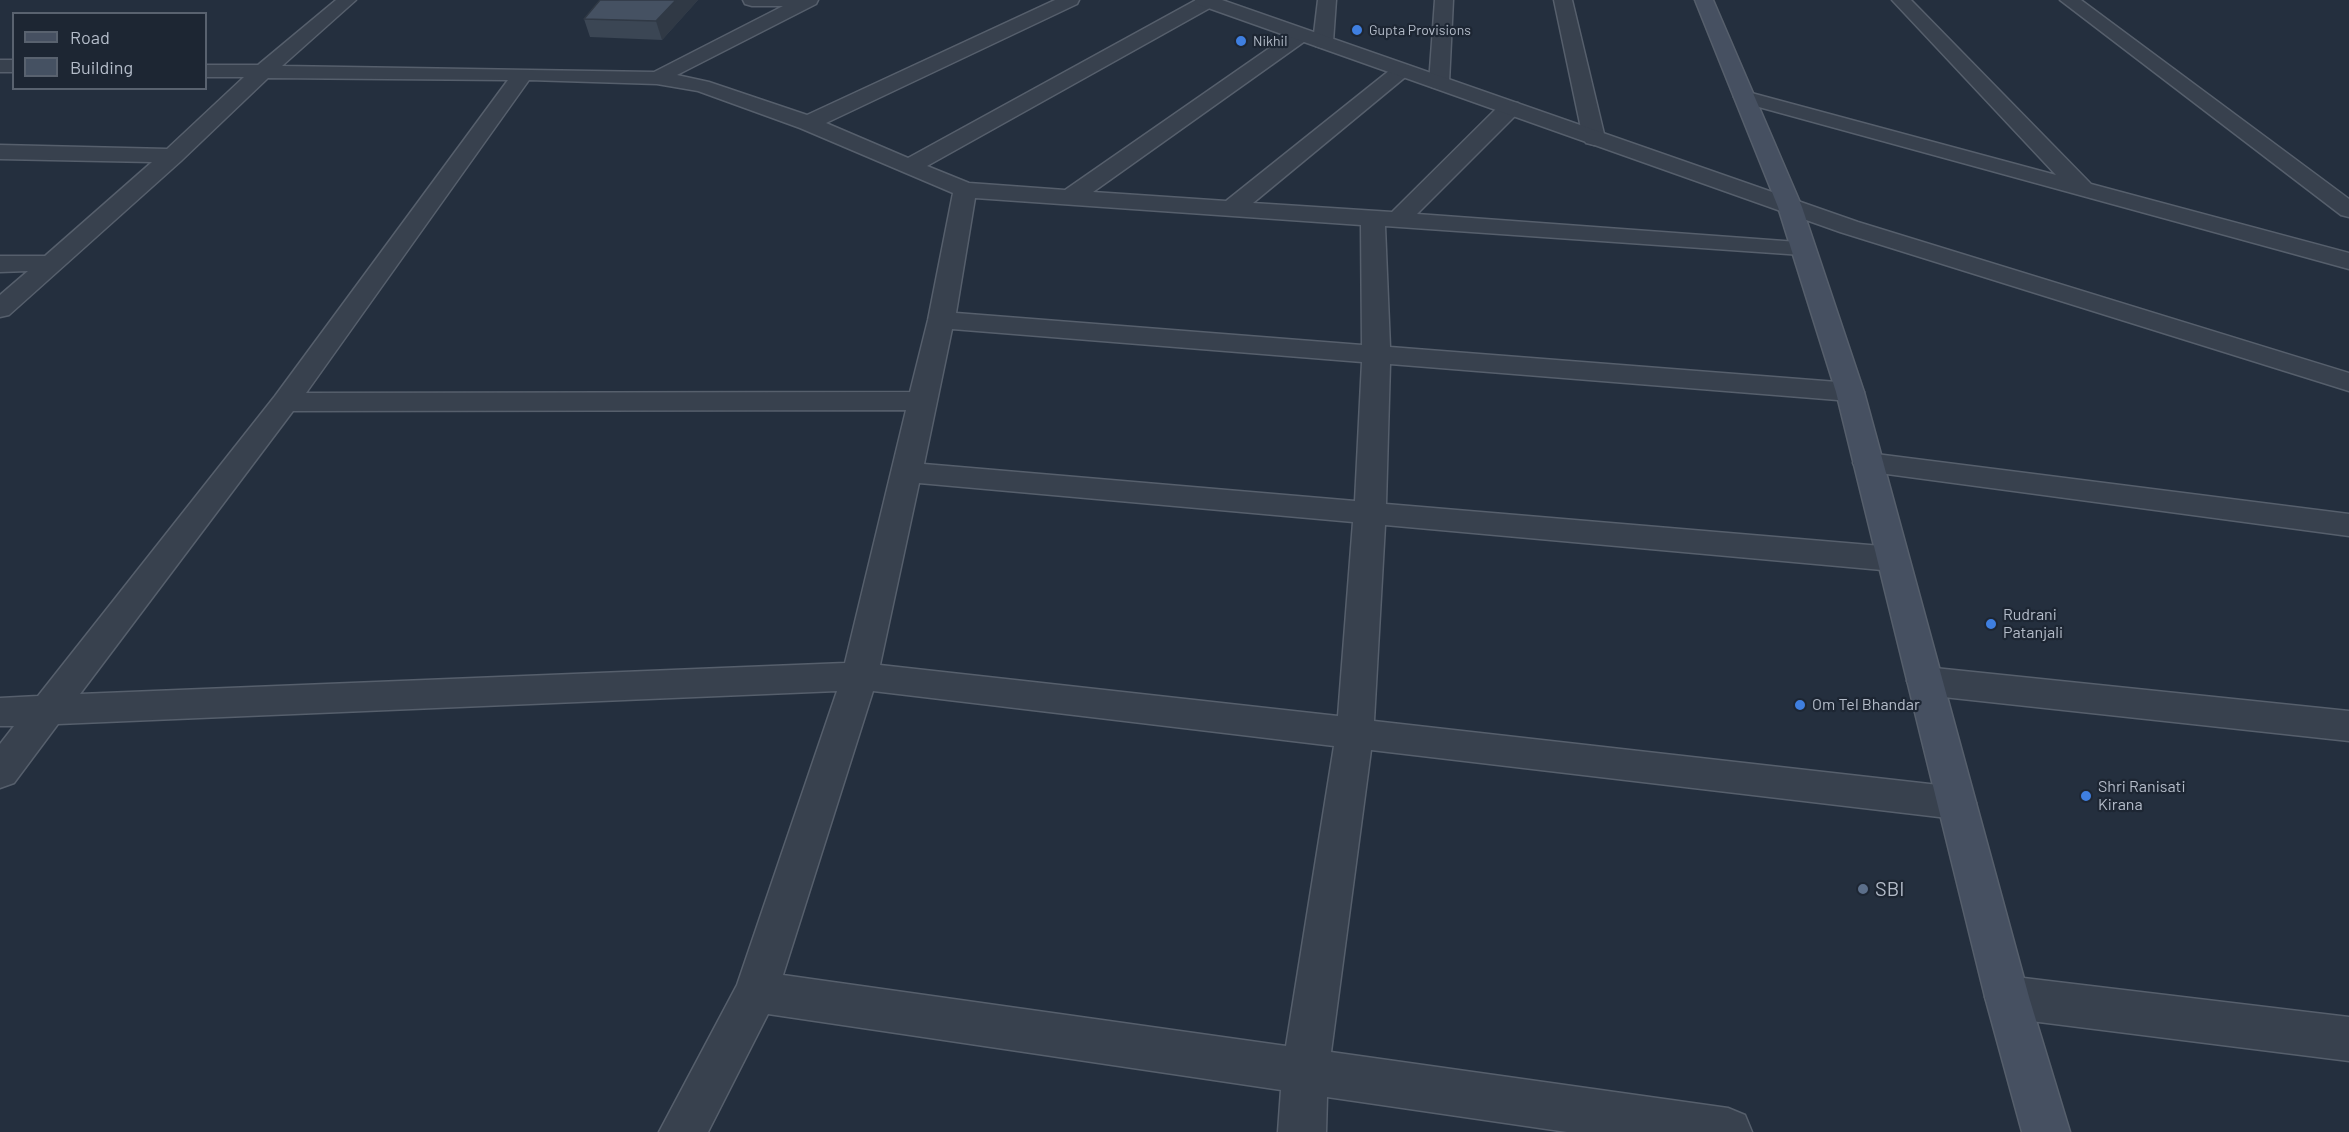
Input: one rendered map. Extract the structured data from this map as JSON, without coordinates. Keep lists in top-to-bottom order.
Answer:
{
  "places": [
    "Gupta Provisions",
    "Nikhil",
    "Rudrani Patanjali",
    "Om Tel Bhandar",
    "Shri Ranisati Kirana",
    "SBI"
  ],
  "legend": ["Road", "Building"]
}
